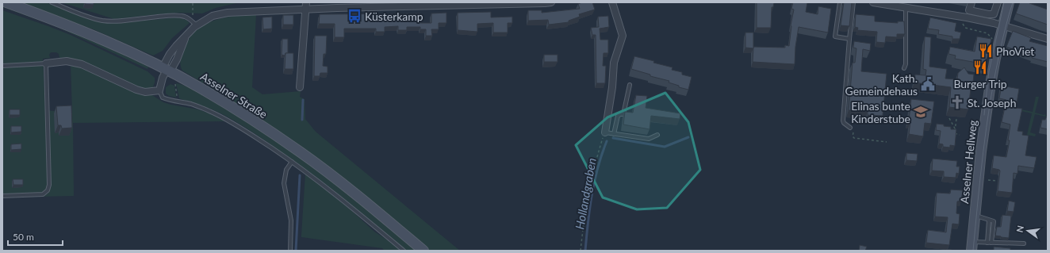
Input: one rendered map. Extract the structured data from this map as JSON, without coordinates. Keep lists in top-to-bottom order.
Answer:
{
  "streets": {
    "main road": ["Asselner Straße", "Asselner Hellweg"]
  },
  "water": ["Hollandgraben"],
  "places": {
    "bus stop": ["Küsterkamp"],
    "restaurant": ["PhoViet", "Burger Trip"],
    "public building": ["Kath. Gemeindehaus"],
    "church": ["St. Joseph"],
    "school or university": ["Elinas bunte Kinderstube"]
  },
  "scale_bar": "50 m",
  "north": "left"
}
